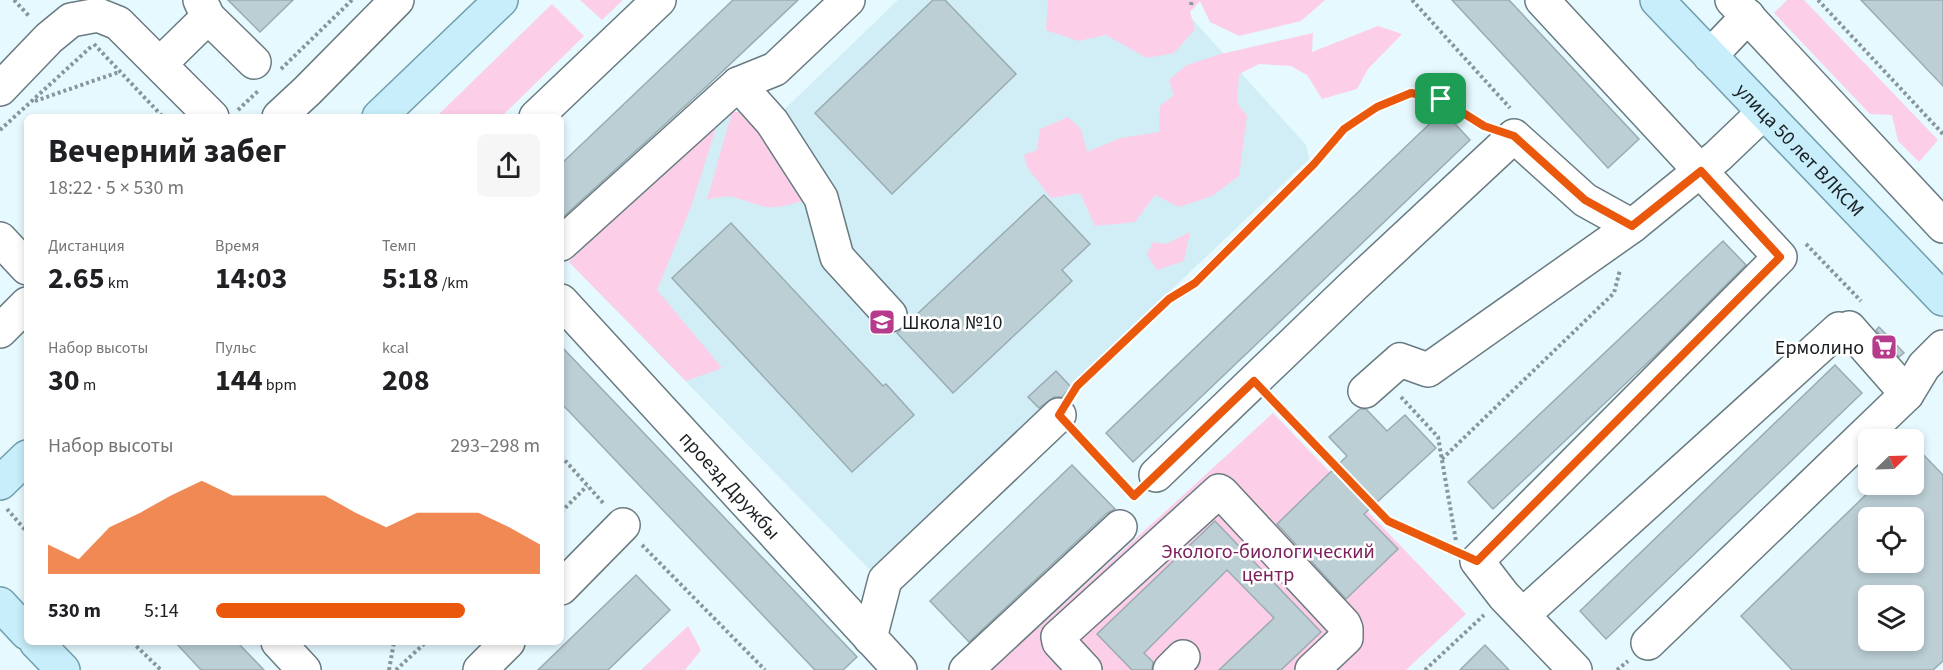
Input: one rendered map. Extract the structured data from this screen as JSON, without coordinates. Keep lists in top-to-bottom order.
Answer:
{
  "streets": {
    "main road": ["улица 50 лет ВЛКСМ"],
    "street": ["проезд Дружбы"]
  },
  "parks": ["Эколого-биологический центр"],
  "places": {
    "school or university": ["Школа №10"],
    "supermarket": ["Ермолино"]
  },
  "north": "top right",
  "page": {
    "heading": ["Вечерний забег", "18:22 · 5 × 530 m"],
    "stats": [
      ["Дистанция", "2.65 km"],
      ["Время", "14:03"],
      ["Темп", "5:18 /km"],
      ["Набор высоты", "30 m"],
      ["Пульс", "144 bpm"],
      ["kcal", "208"]
    ],
    "chart": ["Набор высоты", "293–298 m"],
    "list": [
      {
        "name": "530 m",
        "note": "5:14"
      }
    ]
  }
}
